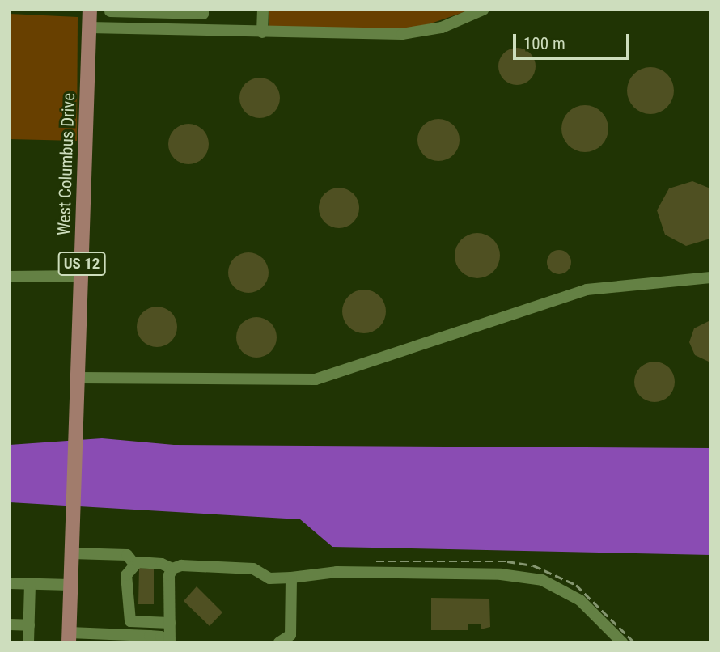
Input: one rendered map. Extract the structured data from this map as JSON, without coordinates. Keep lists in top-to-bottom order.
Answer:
{
  "streets": {
    "main road": ["West Columbus Drive", "US 12"]
  },
  "crossings": [
    ["West Columbus Drive", "US 12"]
  ],
  "scale_bar": "100 m"
}
